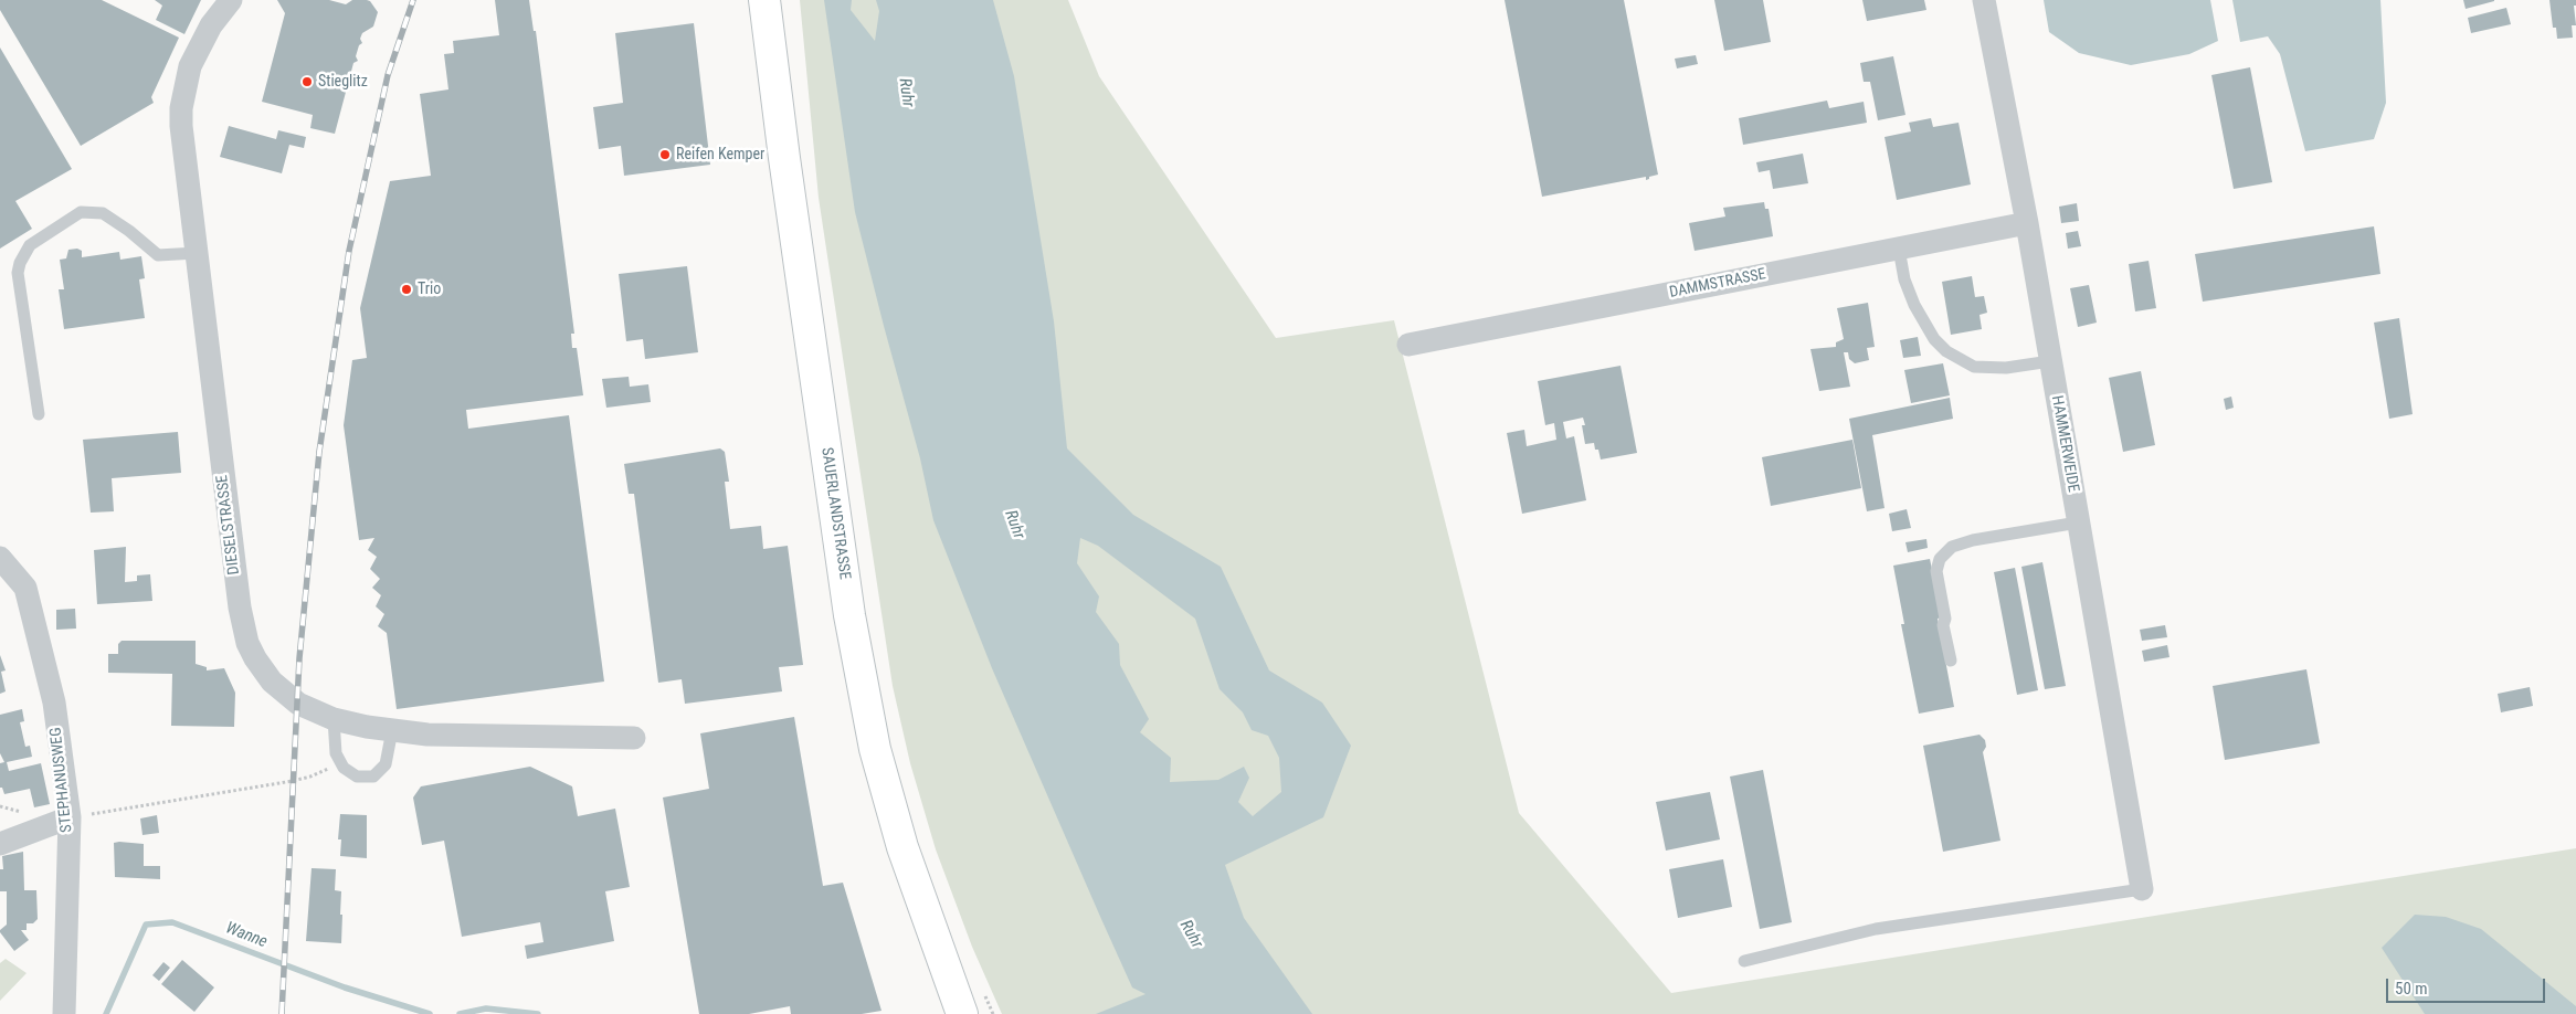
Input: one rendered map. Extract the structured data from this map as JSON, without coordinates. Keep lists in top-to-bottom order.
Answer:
{
  "streets": {
    "street": [
      "DAMMSTRASSE",
      "HAMMERWEIDE",
      "SAUERLANDSTRASSE",
      "DIESELSTRASSE",
      "STEPHANUSWEG"
    ]
  },
  "crossings": [
    ["DAMMSTRASSE", "HAMMERWEIDE"]
  ],
  "water": ["Ruhr", "Wanne"],
  "places": ["Stieglitz", "Reifen Kemper", "Trio"],
  "scale_bar": "50 m"
}
